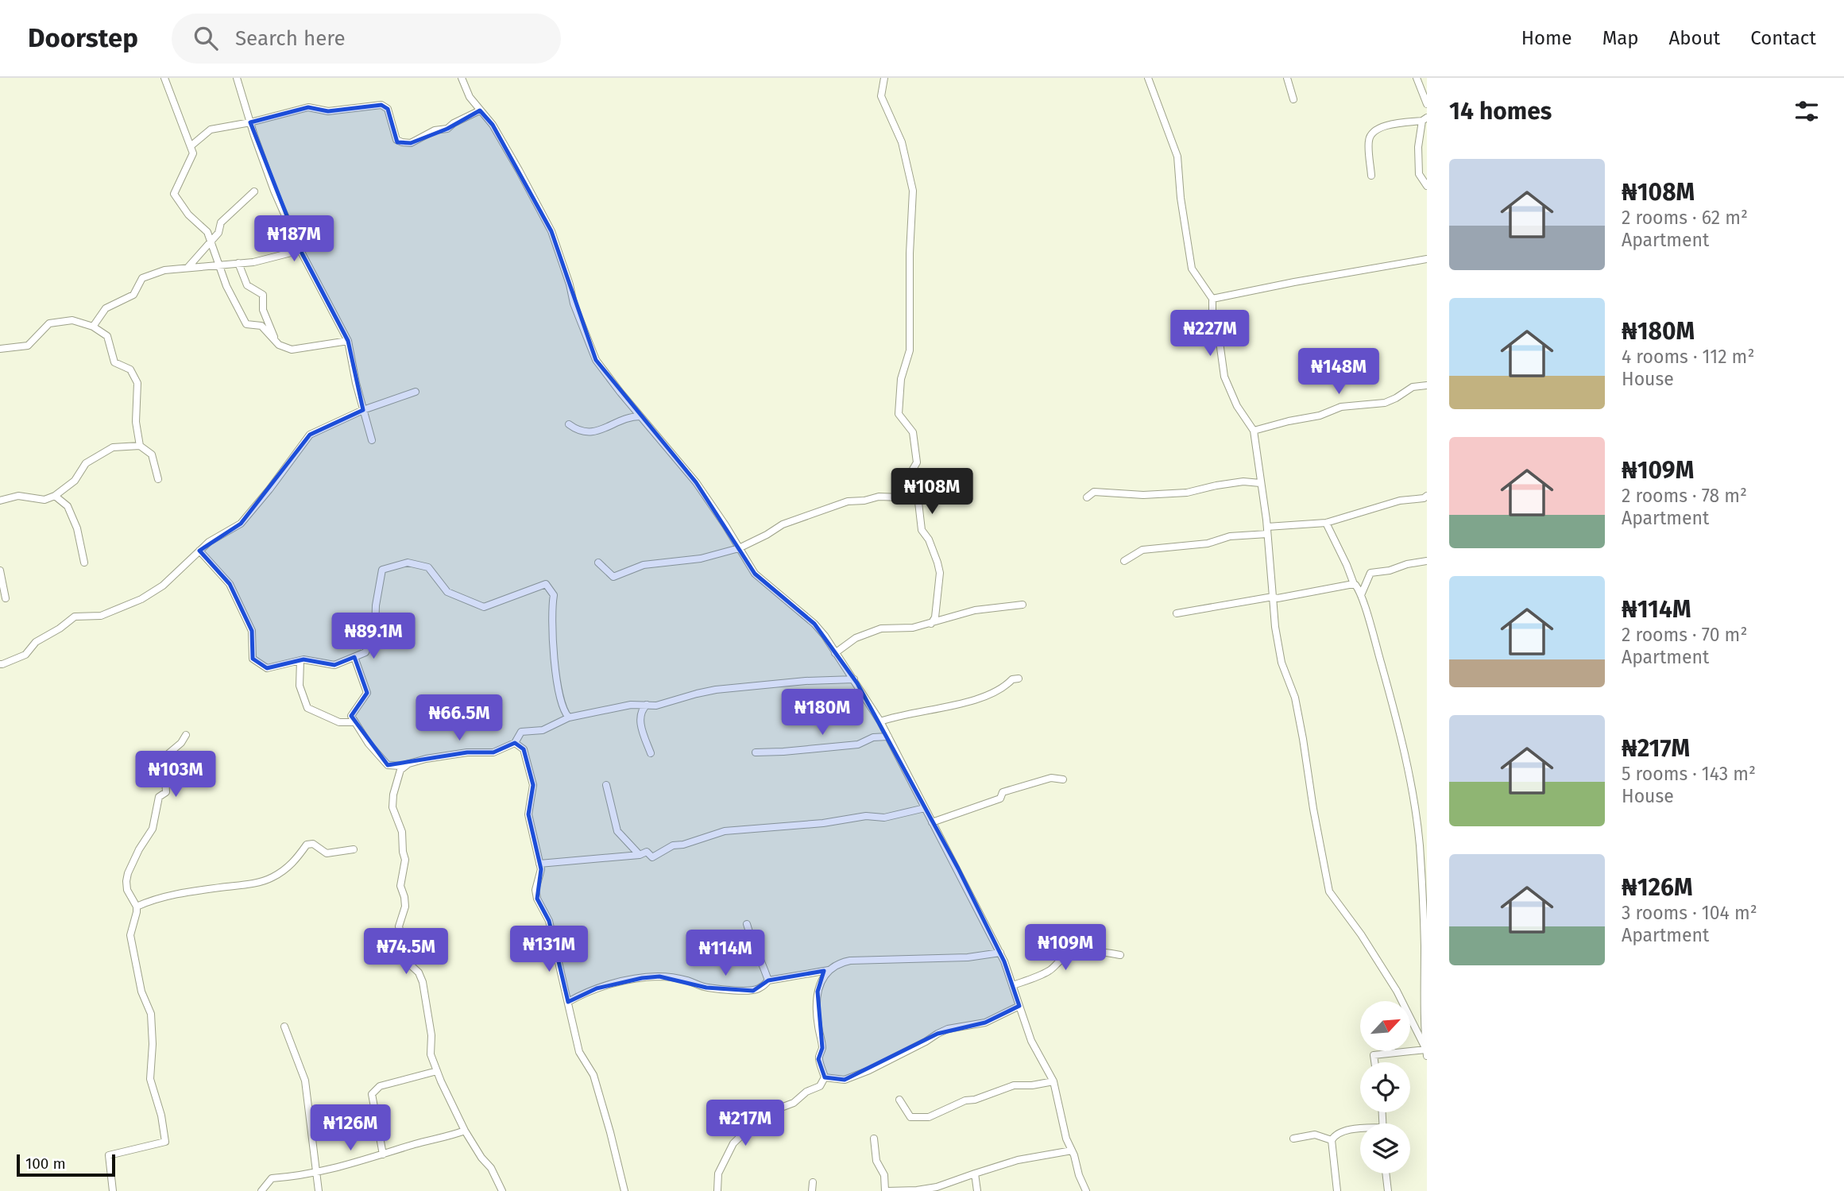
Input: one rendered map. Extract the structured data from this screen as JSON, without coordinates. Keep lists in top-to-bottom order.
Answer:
{
  "scale_bar": "100 m",
  "north": "top right",
  "page": {
    "header": "Doorstep",
    "search": "Search here",
    "nav": [
      "Home",
      "Map",
      "About",
      "Contact"
    ],
    "heading": "14 homes",
    "list": [
      {
        "name": "₦108M",
        "note": "2 rooms · 62 m² · Apartment"
      },
      {
        "name": "₦180M",
        "note": "4 rooms · 112 m² · House"
      },
      {
        "name": "₦109M",
        "note": "2 rooms · 78 m² · Apartment"
      },
      {
        "name": "₦114M",
        "note": "2 rooms · 70 m² · Apartment"
      },
      {
        "name": "₦217M",
        "note": "5 rooms · 143 m² · House"
      },
      {
        "name": "₦126M",
        "note": "3 rooms · 104 m² · Apartment"
      }
    ],
    "price": [
      "₦187M",
      "₦227M",
      "₦148M",
      "₦108M",
      "₦89.1M",
      "₦180M",
      "₦66.5M",
      "₦103M",
      "₦109M",
      "₦131M",
      "₦74.5M",
      "₦114M",
      "₦217M",
      "₦126M"
    ],
    "scale": "100 m"
  }
}
